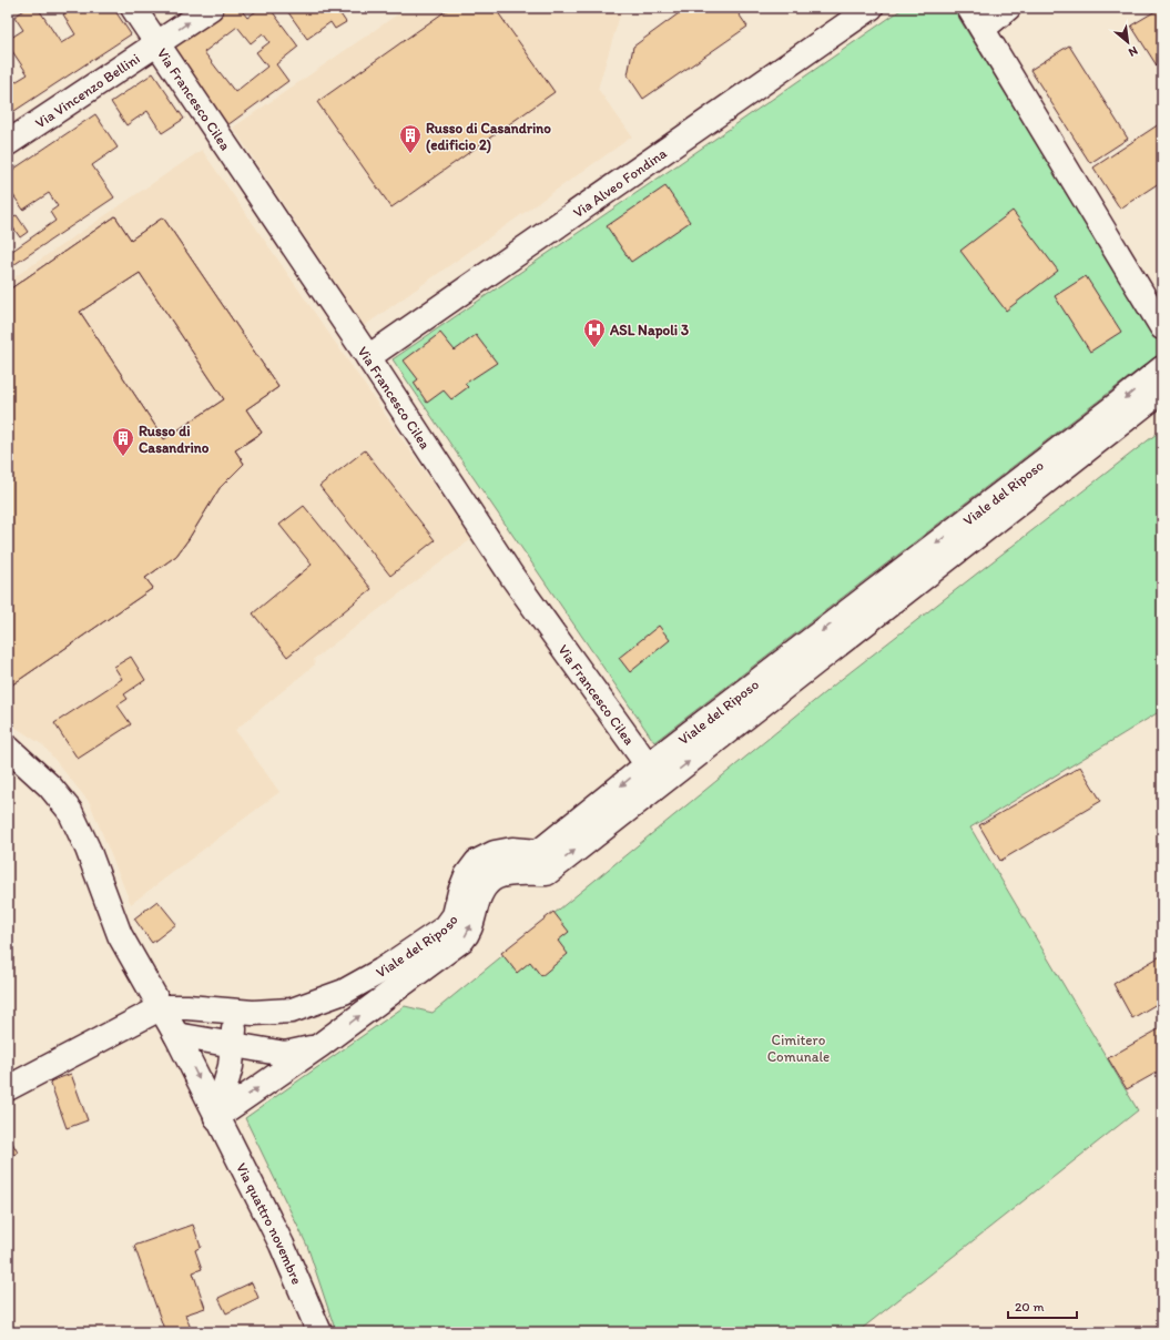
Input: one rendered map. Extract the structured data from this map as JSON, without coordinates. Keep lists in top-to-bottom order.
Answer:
{
  "streets": {
    "street": [
      "Via Vincenzo Bellini",
      "Via Francesco Cilea",
      "Via Alveo Fondina",
      "Viale del Riposo",
      "Via quattro novembre"
    ]
  },
  "crossings": [
    ["Via Vincenzo Bellini", "Via Francesco Cilea"],
    ["Via Francesco Cilea", "Via Alveo Fondina"],
    ["Via Francesco Cilea", "Viale del Riposo"],
    ["Viale del Riposo", "Via quattro novembre"]
  ],
  "parks": ["Cimitero Comunale"],
  "places": {
    "building": ["Russo di Casandrino (edificio 2)", "Russo di Casandrino"],
    "hospital": ["ASL Napoli 3"]
  },
  "scale_bar": "20 m",
  "north": "bottom right"
}
